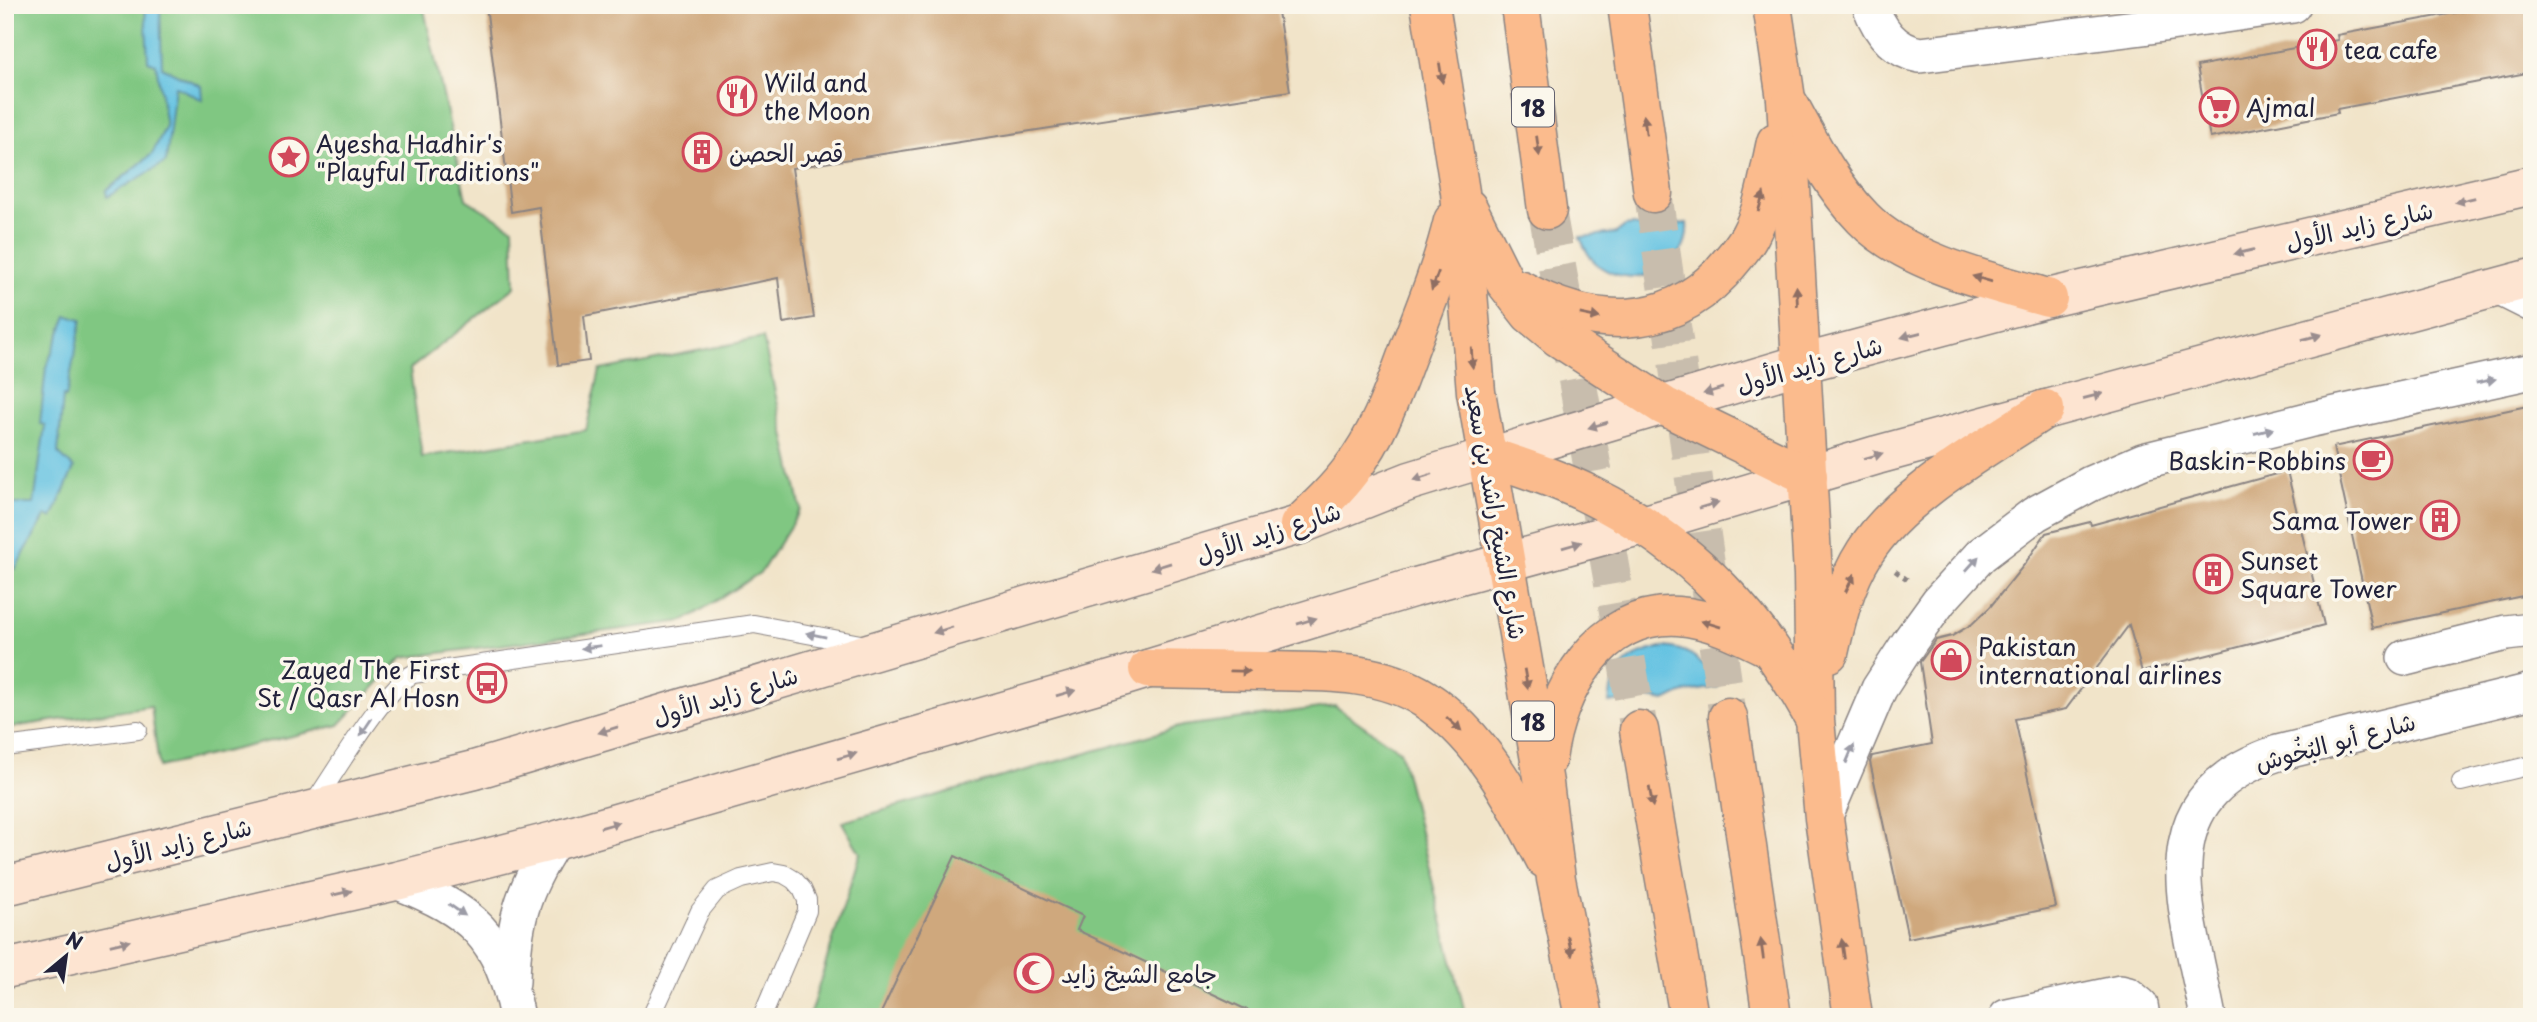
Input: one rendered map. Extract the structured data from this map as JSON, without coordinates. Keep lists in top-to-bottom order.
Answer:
{
  "streets": {
    "main road": ["18", "شارع زايد الأول", "شارع الشيخ راشد بن سعيد"],
    "street": ["شارع أبو البُخُوش"]
  },
  "crossings": [
    ["شارع زايد الأول", "شارع الشيخ راشد بن سعيد"]
  ],
  "places": {
    "restaurant": ["tea cafe", "Wild and the Moon"],
    "supermarket": ["Ajmal"],
    "building": ["قصر الحصن", "Sama Tower", "Sunset Square Tower"],
    "place": ["Ayesha Hadhir's \"Playful Traditions\""],
    "cafe": ["Baskin-Robbins"],
    "shop": ["Pakistan international airlines"],
    "bus stop": ["Zayed The First St / Qasr Al Hosn"],
    "mosque": ["جامع الشيخ زايد"]
  },
  "north": "top right"
}
